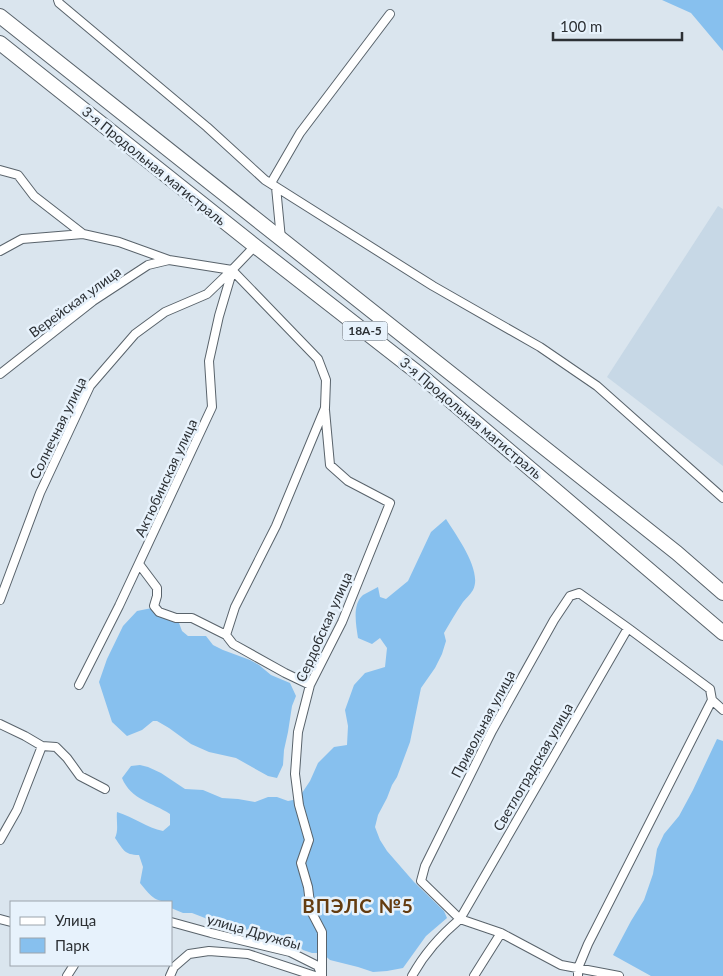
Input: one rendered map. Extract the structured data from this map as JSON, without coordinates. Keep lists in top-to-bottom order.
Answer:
{
  "streets": {
    "highway": ["3-я Продольная магистраль", "18А-5"],
    "street": [
      "Верейская улица",
      "Солнечная улица",
      "Актюбинская улица",
      "Сердобская улица",
      "Привольная улица",
      "Светлоградская улица",
      "улица Дружбы"
    ]
  },
  "crossings": [
    ["3-я Продольная магистраль", "Солнечная улица"],
    ["Солнечная улица", "Актюбинская улица"],
    ["Сердобская улица", "улица Дружбы"],
    ["Привольная улица", "Светлоградская улица"]
  ],
  "districts": ["ВПЭЛС №5"],
  "legend": ["Улица", "Парк"],
  "scale_bar": "100 m"
}
